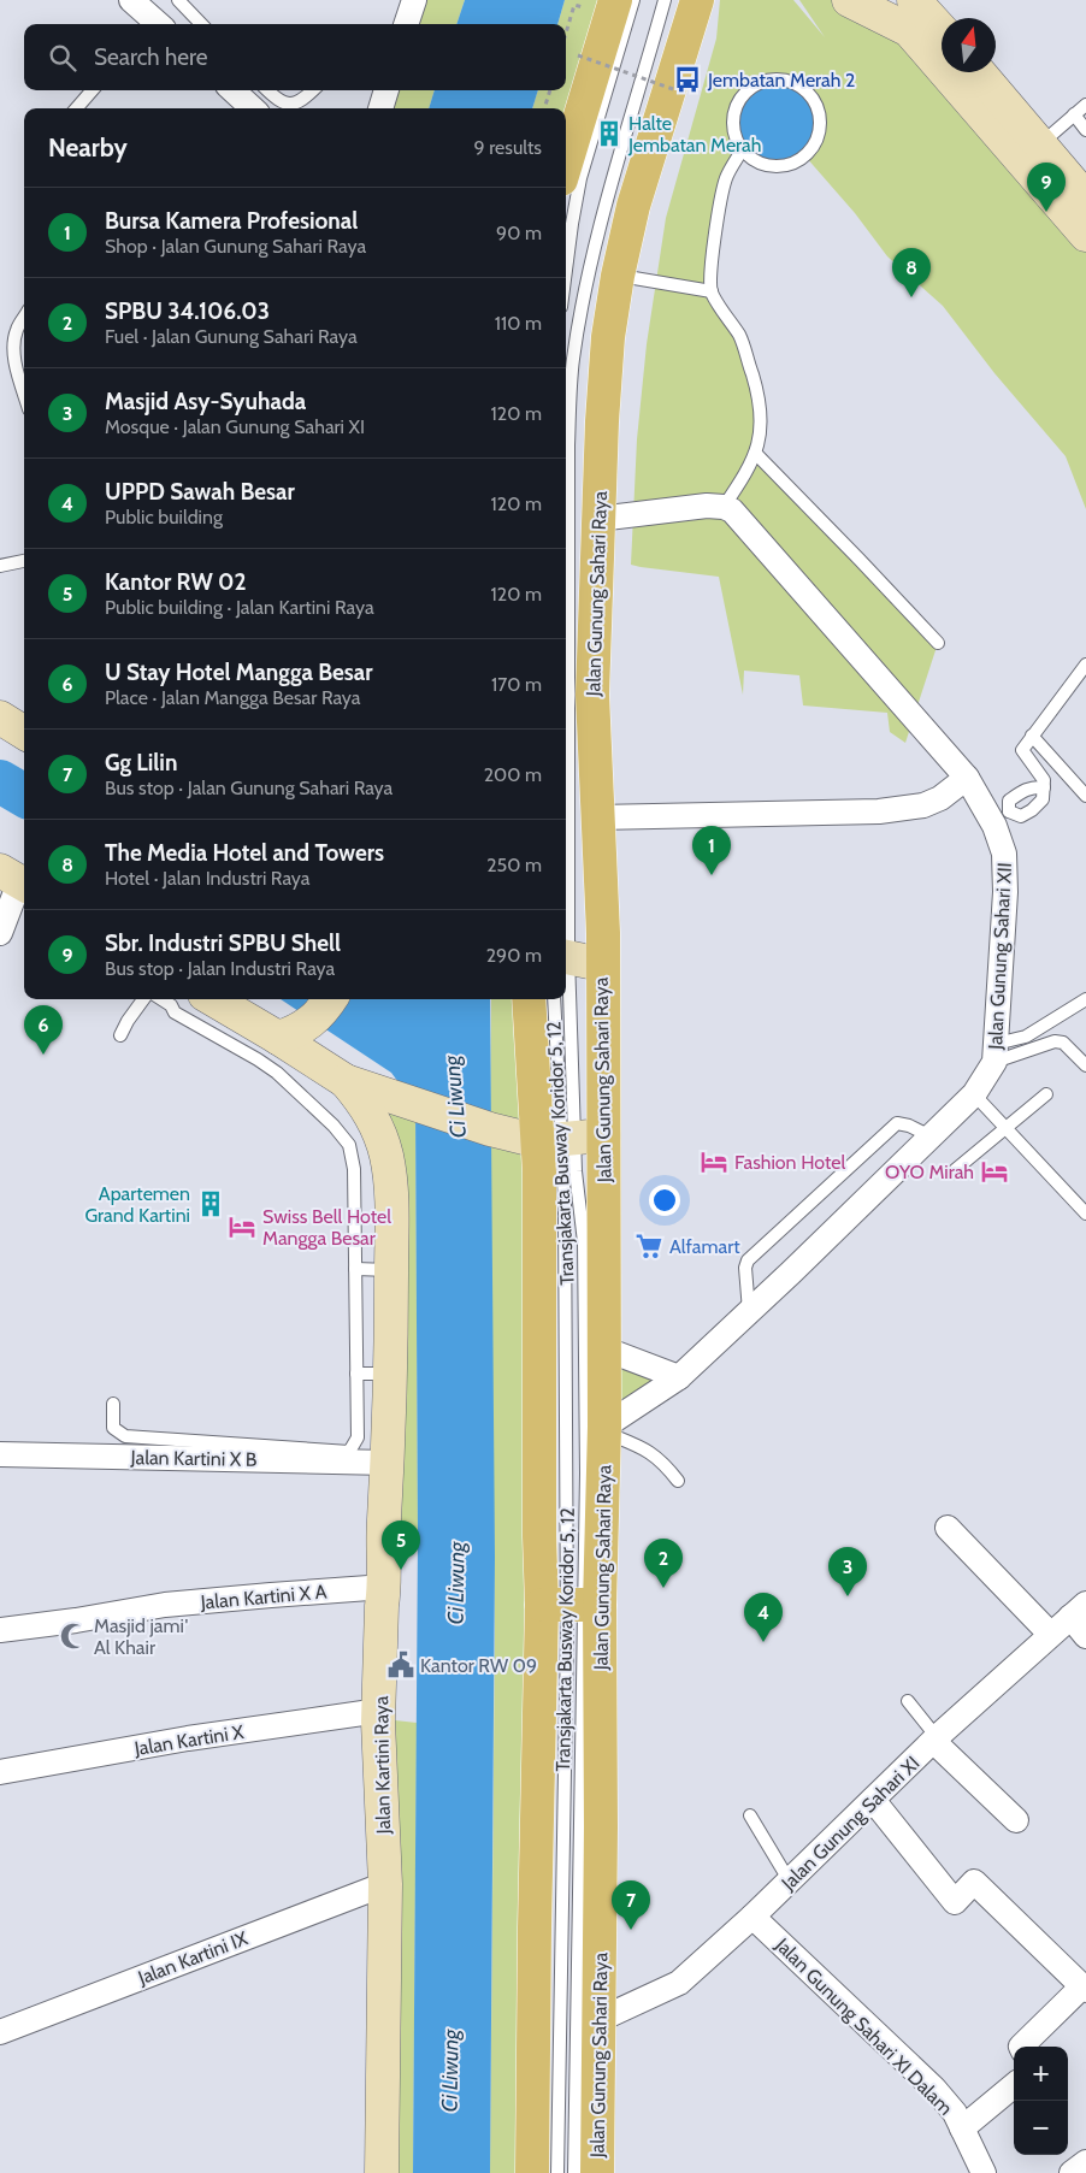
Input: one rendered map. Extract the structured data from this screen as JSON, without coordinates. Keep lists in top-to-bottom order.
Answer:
{
  "streets": {
    "main road": ["Jalan Gunung Sahari Raya"],
    "street": [
      "Jalan Gunung Sahari XII",
      "Jalan Kartini X B",
      "Jalan Kartini X A",
      "Jalan Kartini X",
      "Jalan Kartini Raya",
      "Jalan Gunung Sahari XI",
      "Jalan Kartini IX",
      "Jalan Gunung Sahari XI Dalam"
    ],
    "lane": ["Transjakarta Busway Koridor 5, 12"]
  },
  "crossings": [
    ["Jalan Gunung Sahari Raya", "Jalan Gunung Sahari XII"],
    ["Jalan Gunung Sahari Raya", "Transjakarta Busway Koridor 5, 12"],
    ["Jalan Gunung Sahari Raya", "Jalan Gunung Sahari XI"],
    ["Jalan Kartini X B", "Jalan Kartini Raya"],
    ["Jalan Kartini X A", "Jalan Kartini Raya"],
    ["Jalan Kartini X", "Jalan Kartini Raya"],
    ["Jalan Kartini Raya", "Jalan Kartini IX"],
    ["Jalan Gunung Sahari XI", "Jalan Gunung Sahari XI Dalam"]
  ],
  "water": ["Ci Liwung"],
  "places": {
    "bus stop": ["Jembatan Merah 2"],
    "building": ["Halte Jembatan Merah", "Apartemen Grand Kartini"],
    "hotel": ["Fashion Hotel", "OYO Mirah", "Swiss Bell Hotel Mangga Besar"],
    "supermarket": ["Alfamart"],
    "mosque": ["Masjid jami' Al Khair"],
    "public building": ["Kantor RW 09"]
  },
  "north": "top",
  "page": {
    "search": "Search here",
    "heading": ["Nearby", "9 results"],
    "pins": [
      "9",
      "8",
      "1",
      "6",
      "5",
      "2",
      "3",
      "4",
      "7"
    ],
    "list": [
      {
        "mark": "1",
        "name": "Bursa Kamera Profesional",
        "note": "Shop · Jalan Gunung Sahari Raya",
        "value": "90 m"
      },
      {
        "mark": "2",
        "name": "SPBU 34.106.03",
        "note": "Fuel · Jalan Gunung Sahari Raya",
        "value": "110 m"
      },
      {
        "mark": "3",
        "name": "Masjid Asy-Syuhada",
        "note": "Mosque · Jalan Gunung Sahari XI",
        "value": "120 m"
      },
      {
        "mark": "4",
        "name": "UPPD Sawah Besar",
        "note": "Public building",
        "value": "120 m"
      },
      {
        "mark": "5",
        "name": "Kantor RW 02",
        "note": "Public building · Jalan Kartini Raya",
        "value": "120 m"
      },
      {
        "mark": "6",
        "name": "U Stay Hotel Mangga Besar",
        "note": "Place · Jalan Mangga Besar Raya",
        "value": "170 m"
      },
      {
        "mark": "7",
        "name": "Gg Lilin",
        "note": "Bus stop · Jalan Gunung Sahari Raya",
        "value": "200 m"
      },
      {
        "mark": "8",
        "name": "The Media Hotel and Towers",
        "note": "Hotel · Jalan Industri Raya",
        "value": "250 m"
      },
      {
        "mark": "9",
        "name": "Sbr. Industri SPBU Shell",
        "note": "Bus stop · Jalan Industri Raya",
        "value": "290 m"
      }
    ],
    "map_buttons": ["+", "−"]
  }
}
